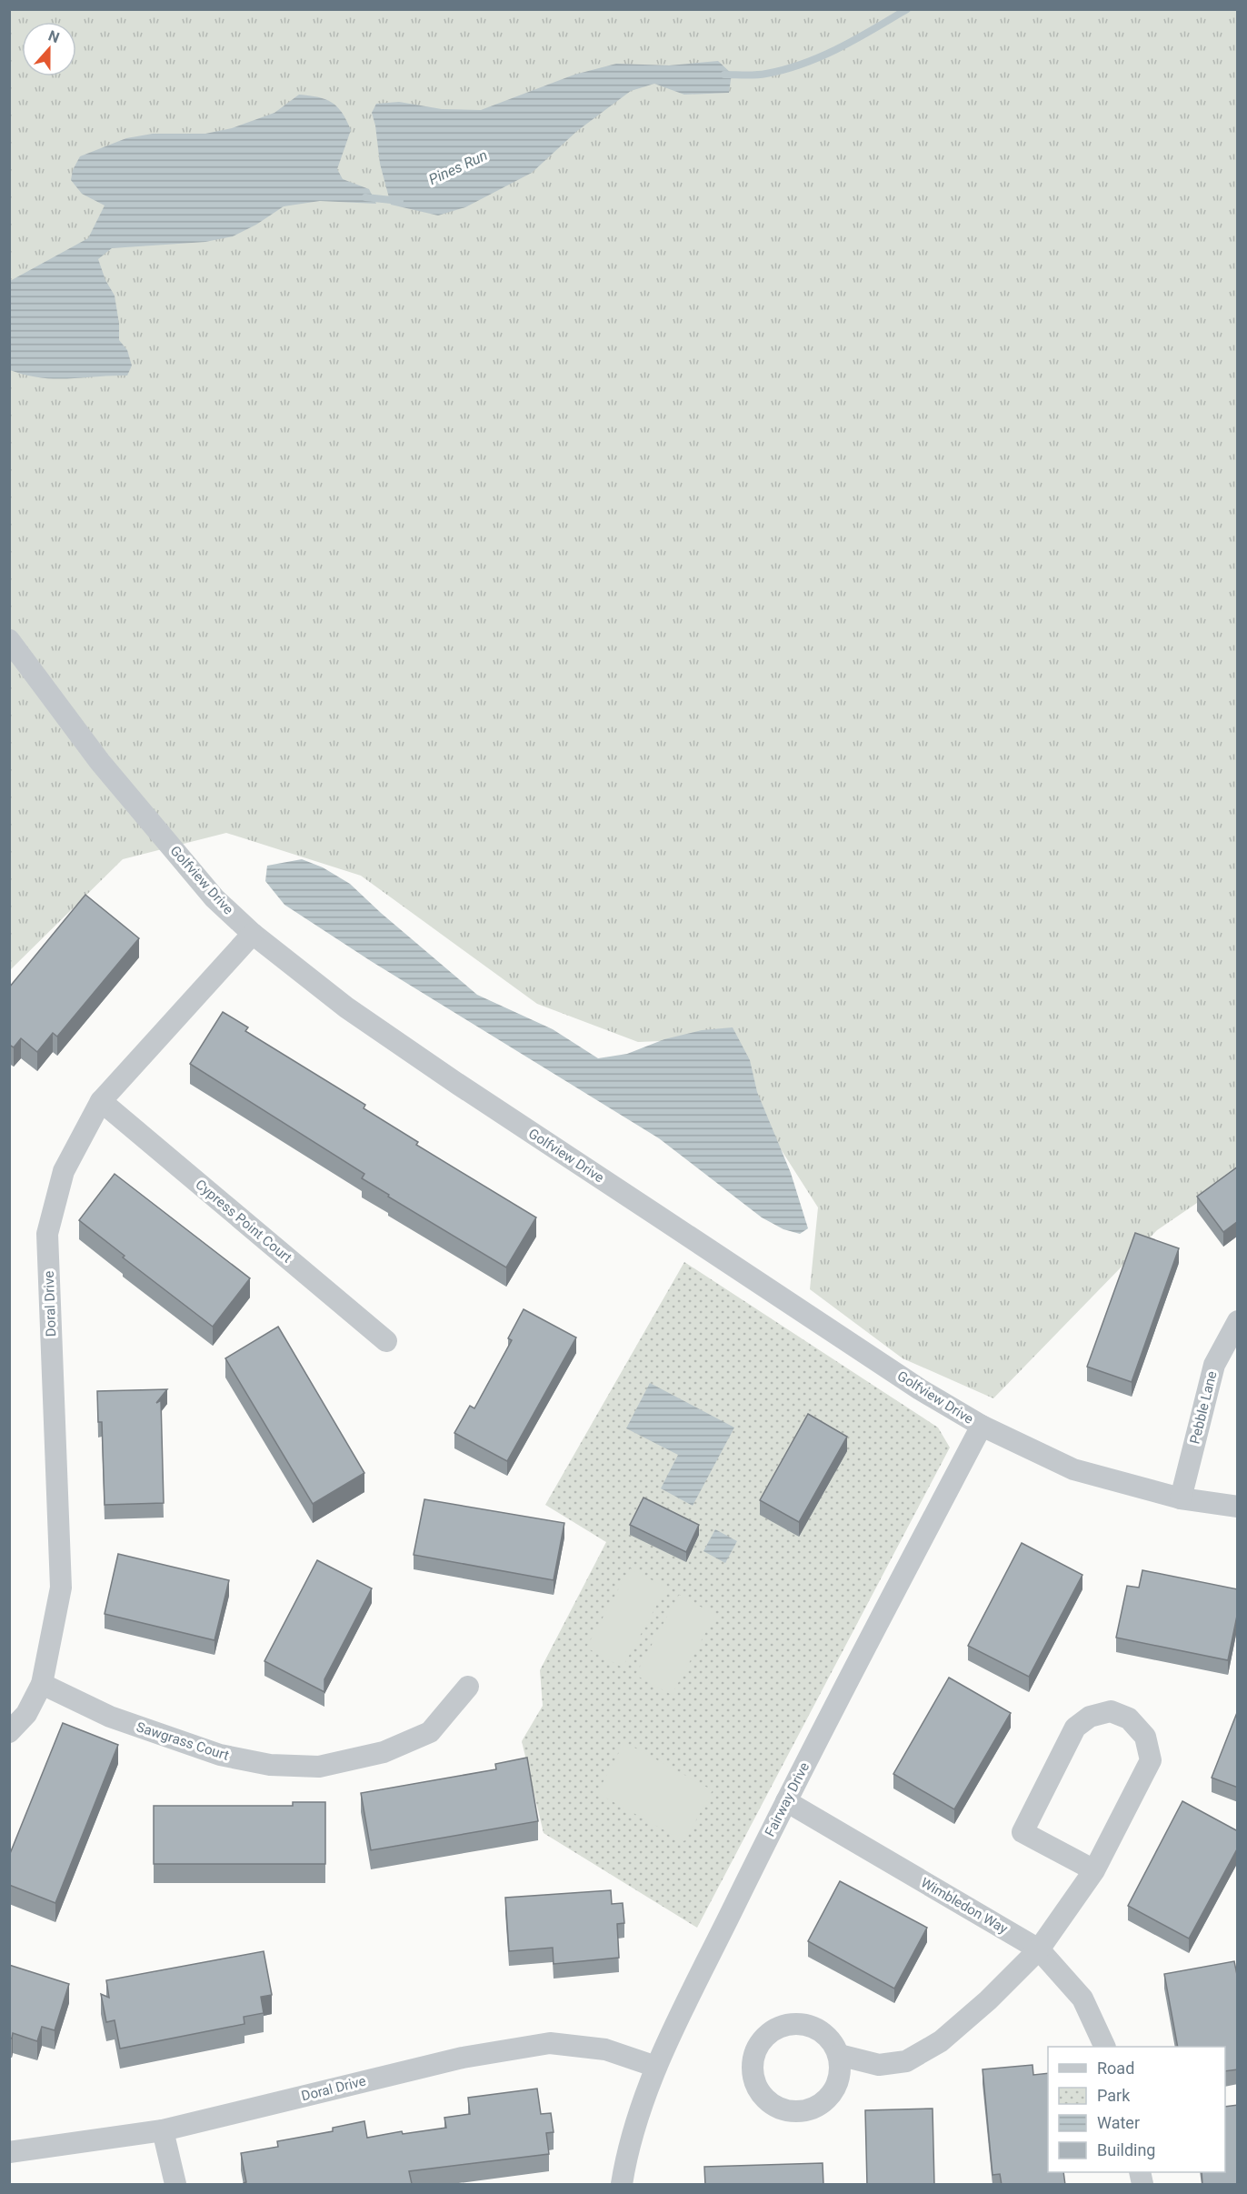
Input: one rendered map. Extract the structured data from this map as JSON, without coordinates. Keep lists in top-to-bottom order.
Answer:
{
  "streets": {
    "street": [
      "Golfview Drive",
      "Cypress Point Court",
      "Doral Drive",
      "Pebble Lane",
      "Sawgrass Court",
      "Fairway Drive",
      "Wimbledon Way"
    ]
  },
  "crossings": [
    ["Golfview Drive", "Doral Drive"],
    ["Golfview Drive", "Pebble Lane"],
    ["Golfview Drive", "Fairway Drive"],
    ["Cypress Point Court", "Doral Drive"],
    ["Doral Drive", "Sawgrass Court"],
    ["Doral Drive", "Fairway Drive"],
    ["Fairway Drive", "Wimbledon Way"]
  ],
  "water": ["Pines Run"],
  "legend": [
    "Road",
    "Park",
    "Water",
    "Building"
  ],
  "north": "top"
}
